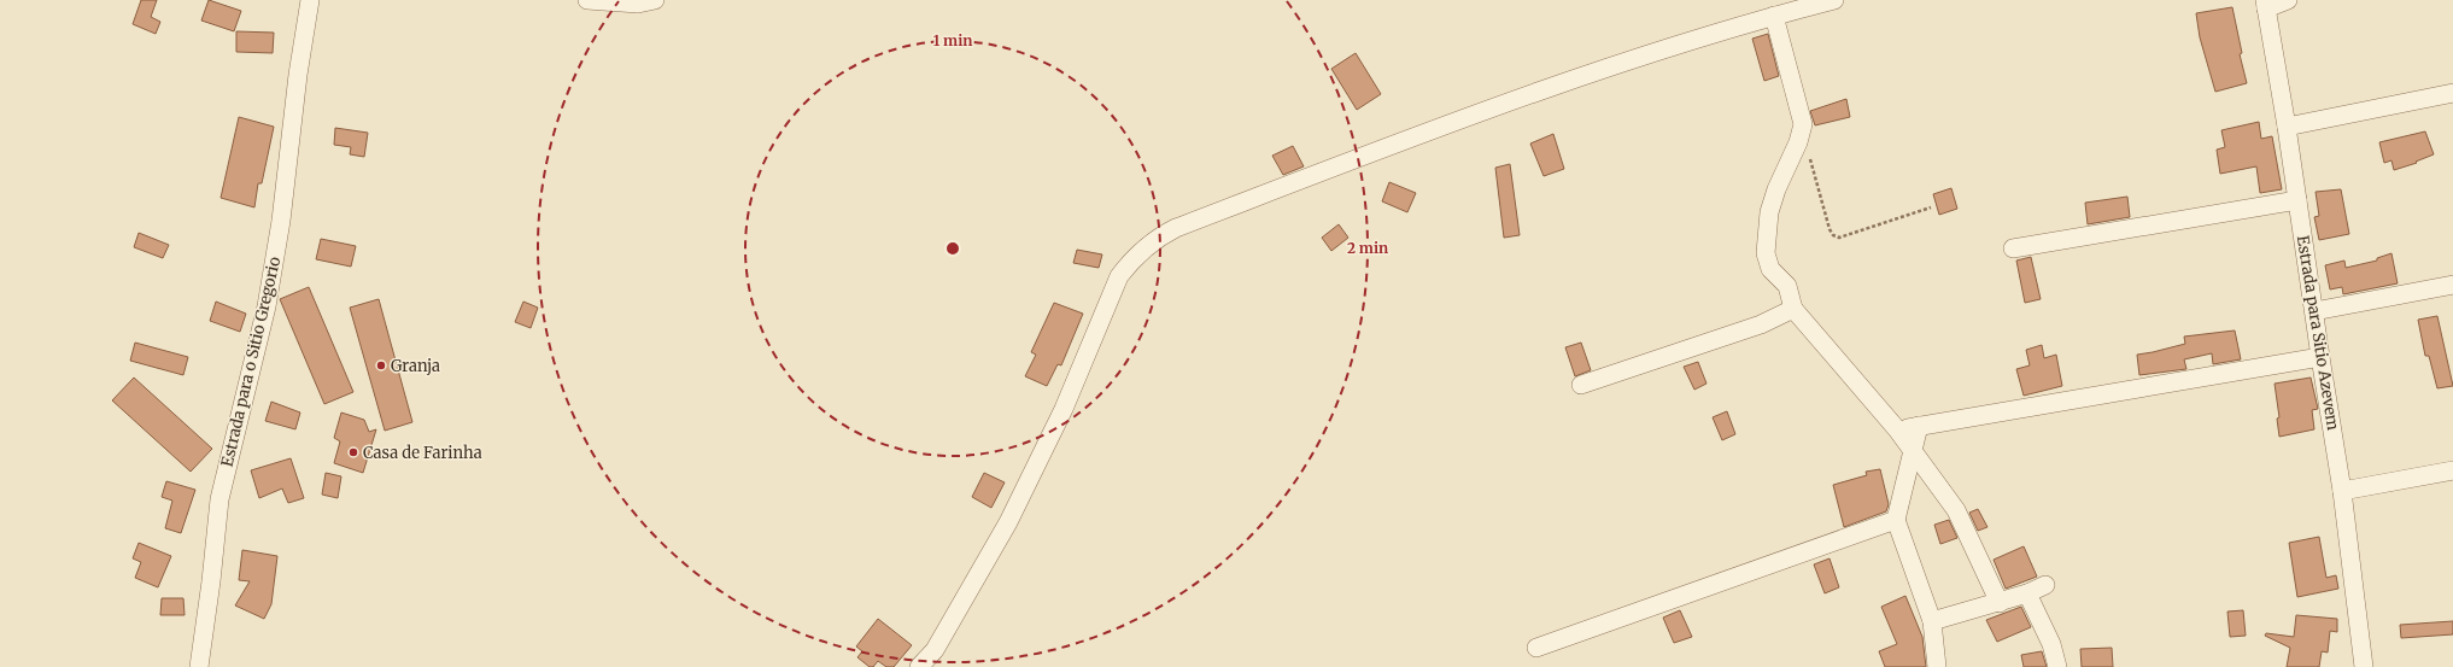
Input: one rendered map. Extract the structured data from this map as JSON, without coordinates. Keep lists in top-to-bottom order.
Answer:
{
  "streets": {
    "street": ["Estrada para Sitio Azevem", "Estrada para o Sitio Gregorio"]
  },
  "places": ["Granja", "Casa de Farinha"],
  "rings": ["1 min", "2 min"]
}
